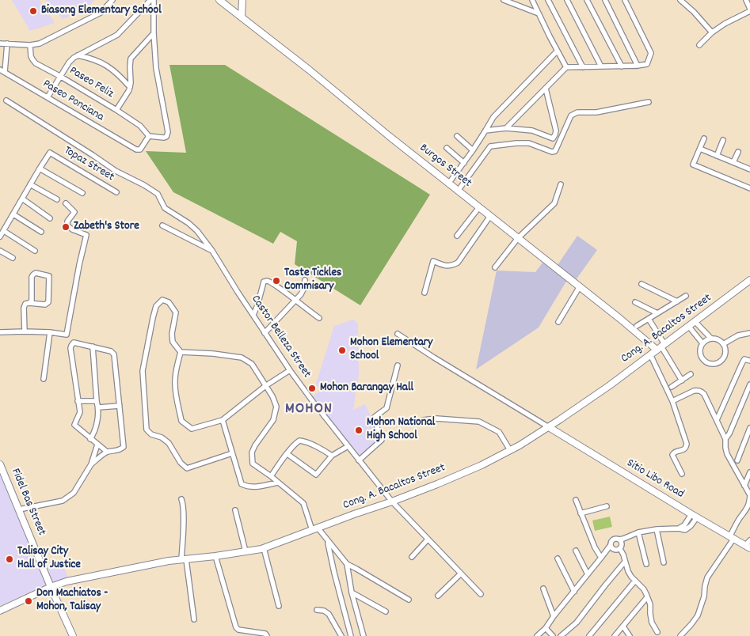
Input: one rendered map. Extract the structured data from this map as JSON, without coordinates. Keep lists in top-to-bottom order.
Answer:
{
  "streets": {
    "street": [
      "Paseo Feliz",
      "Paseo Ponciana",
      "Topaz Street",
      "Burgos Street",
      "Cong. A. Bacaltos Street",
      "Castor Belleza Street",
      "Sitio Libo Road",
      "Fidel Bas Street"
    ]
  },
  "crossings": [
    ["Paseo Feliz", "Paseo Ponciana"],
    ["Burgos Street", "Cong. A. Bacaltos Street"],
    ["Cong. A. Bacaltos Street", "Castor Belleza Street"],
    ["Cong. A. Bacaltos Street", "Sitio Libo Road"],
    ["Cong. A. Bacaltos Street", "Fidel Bas Street"]
  ],
  "districts": ["MOHON"],
  "places": [
    "Biasong Elementary School",
    "Zabeth's Store",
    "Taste Tickles Commisary",
    "Mohon Elementary School",
    "Mohon Barangay Hall",
    "Mohon National High School",
    "Talisay City Hall of Justice",
    "Don Machiatos - Mohon, Talisay"
  ]
}
